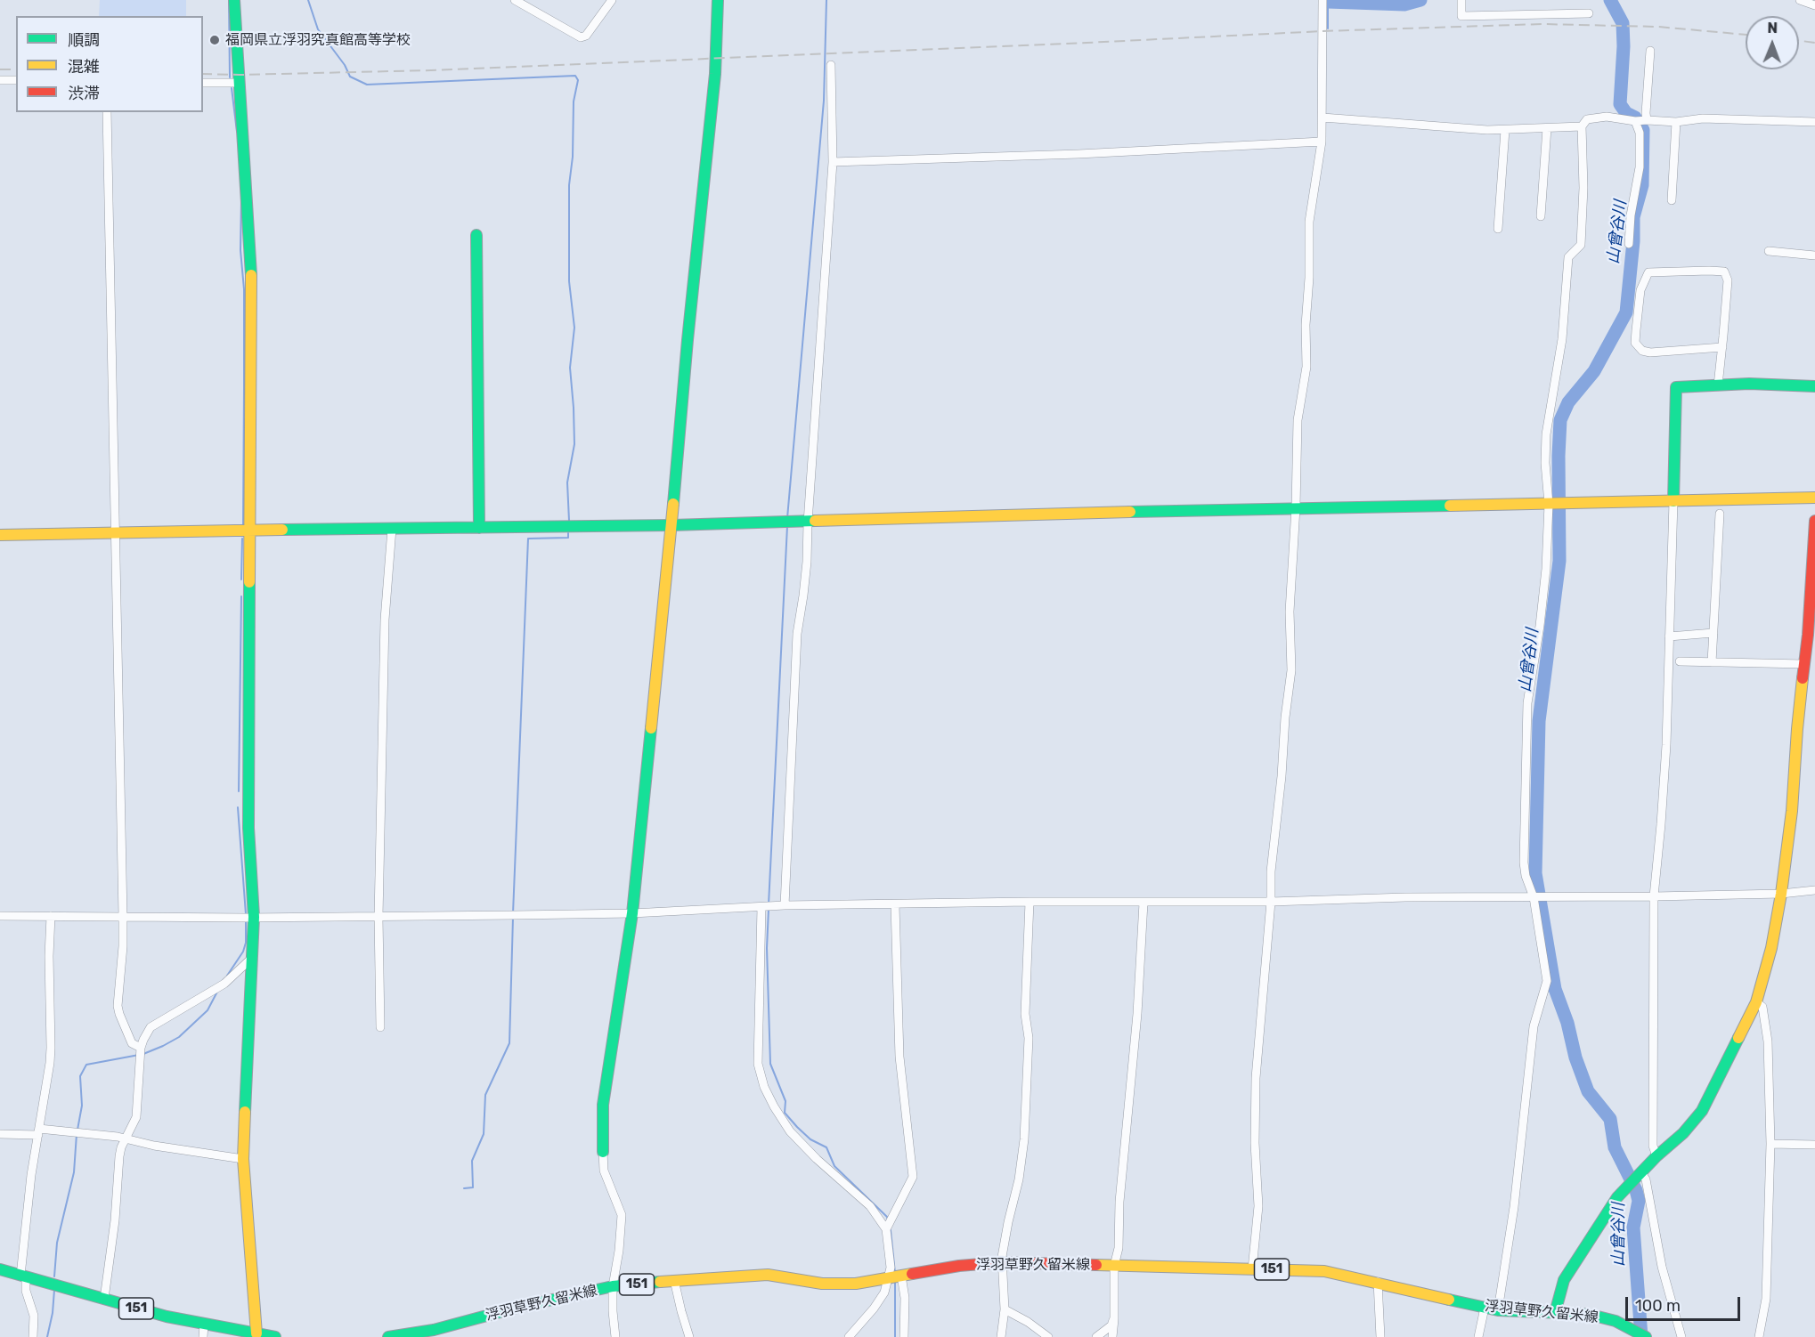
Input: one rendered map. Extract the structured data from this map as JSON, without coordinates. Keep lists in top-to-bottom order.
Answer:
{
  "streets": {
    "street": ["浮羽草野久留米線", "151"]
  },
  "water": ["山曾谷川"],
  "places": ["福岡県立浮羽究真館高等学校"],
  "legend": ["順調", "混雑", "渋滞"],
  "scale_bar": "100 m",
  "north": "top"
}
